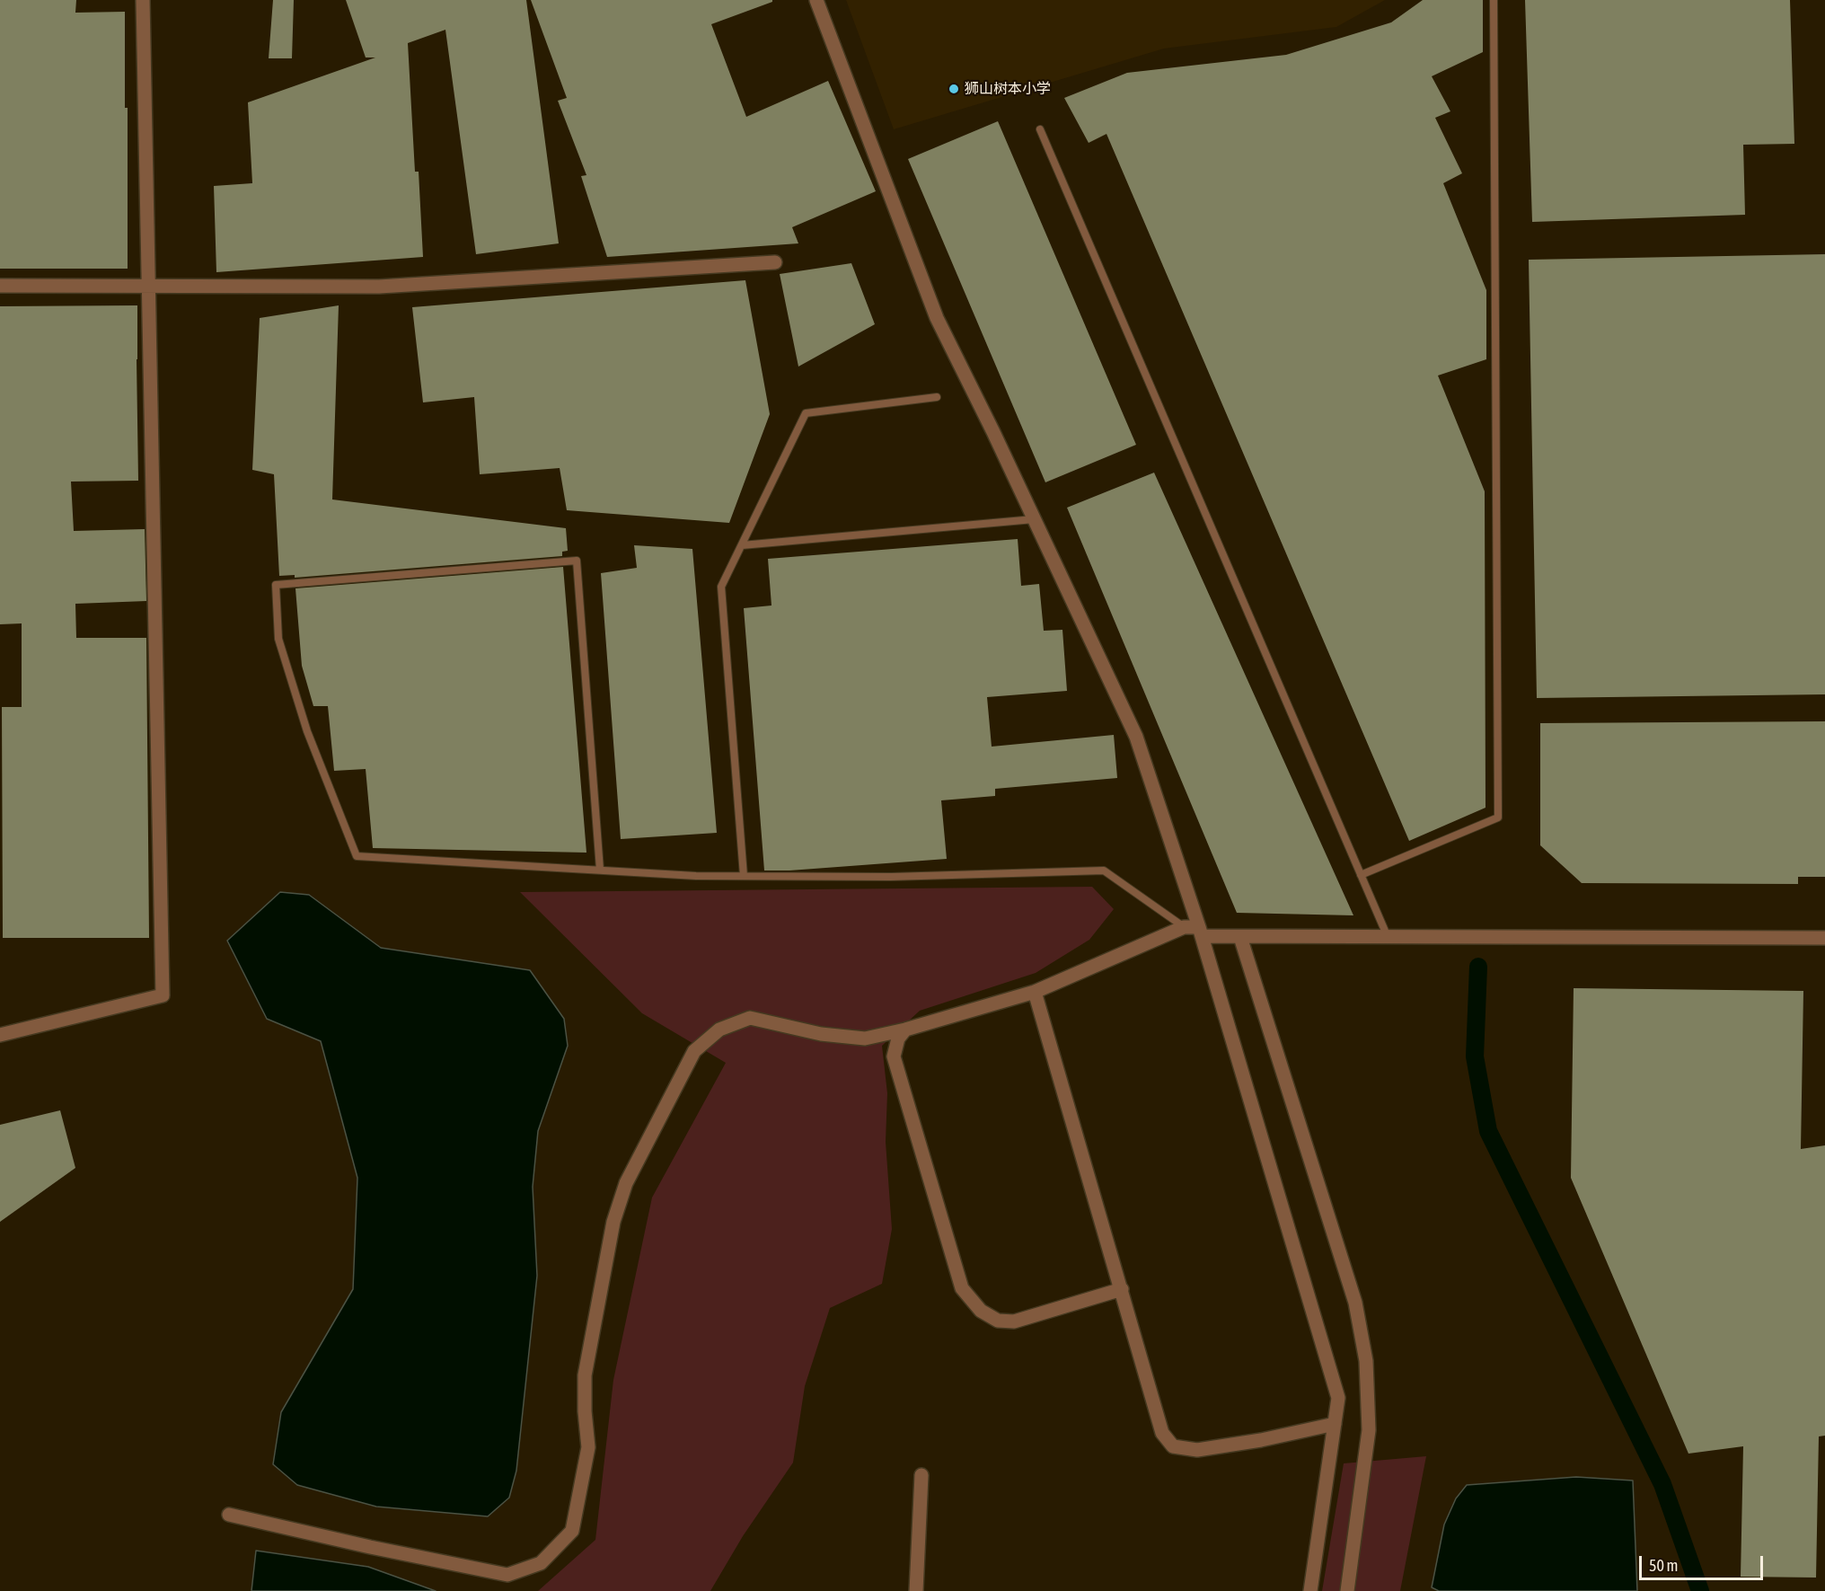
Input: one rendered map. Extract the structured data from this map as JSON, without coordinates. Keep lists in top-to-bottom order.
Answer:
{
  "places": ["狮山树本小学"],
  "scale_bar": "50 m"
}
